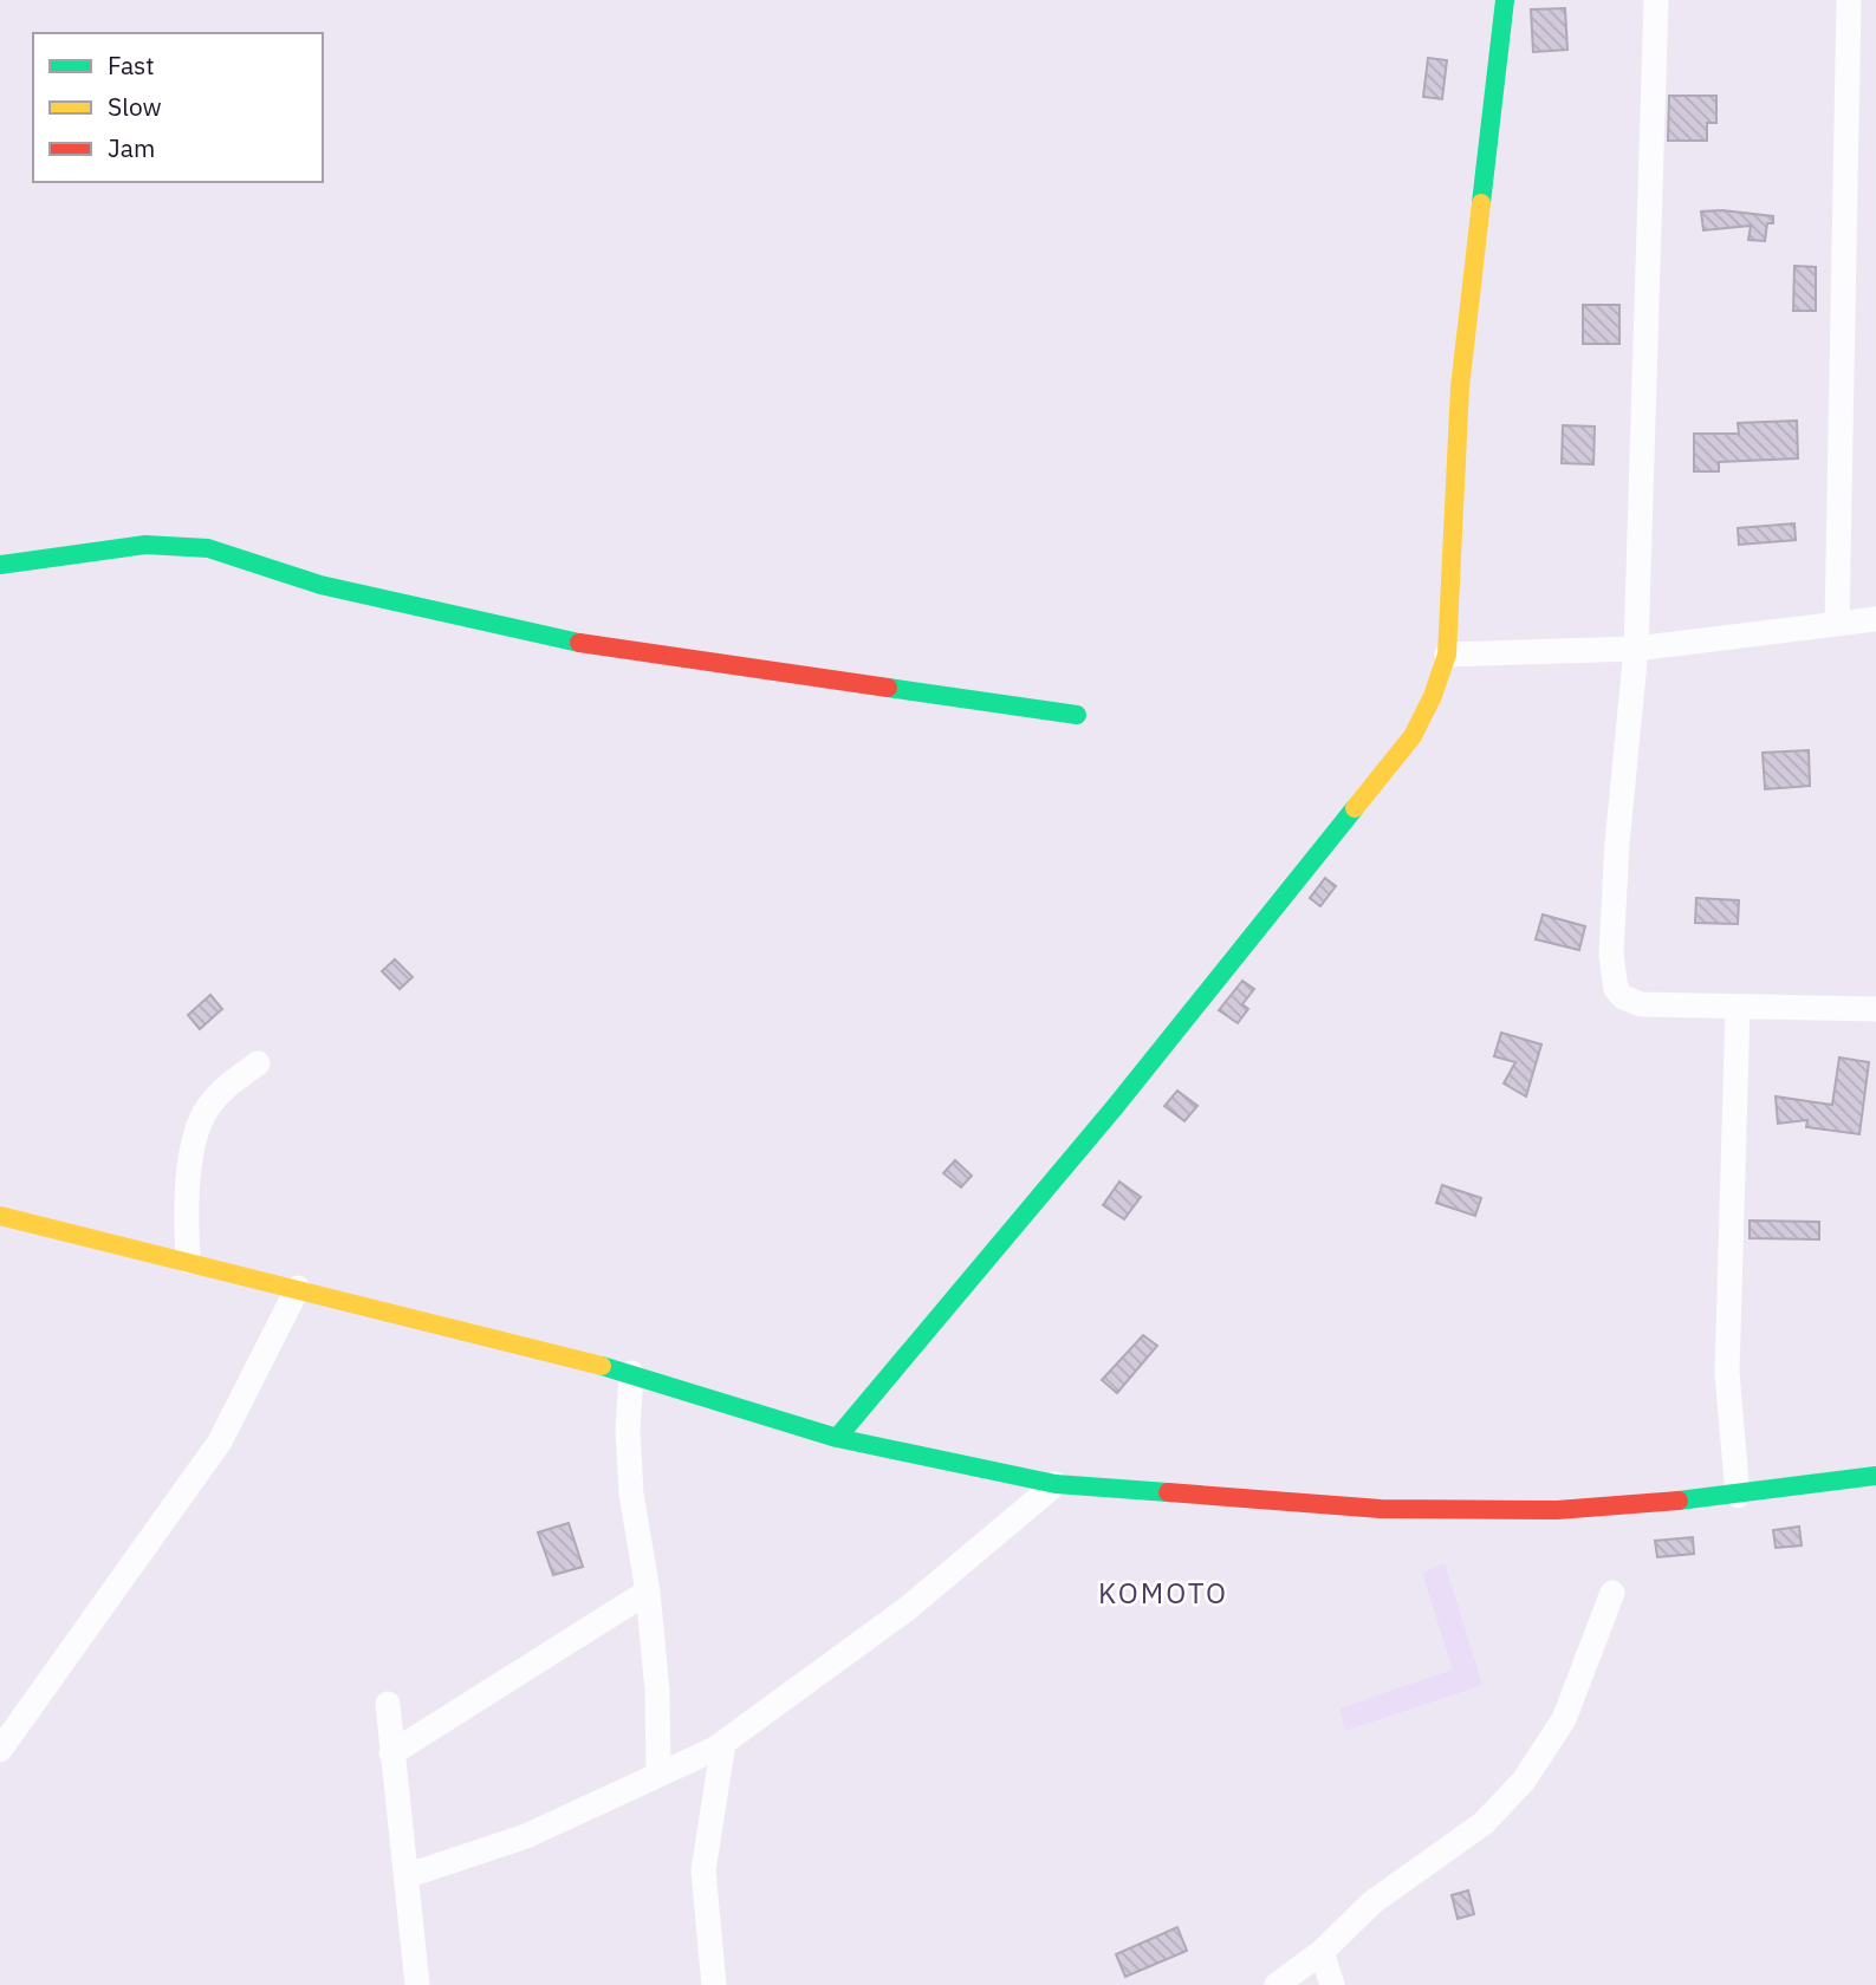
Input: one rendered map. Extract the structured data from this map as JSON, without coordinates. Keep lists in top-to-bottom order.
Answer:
{
  "districts": ["KOMOTO"],
  "legend": ["Fast", "Slow", "Jam"]
}
